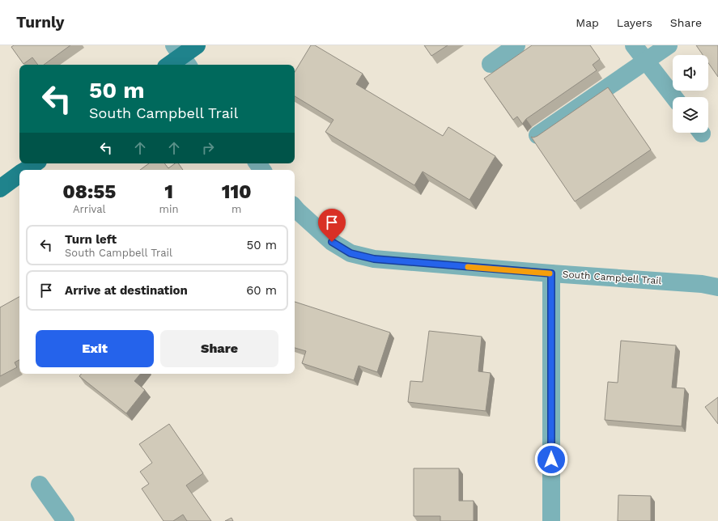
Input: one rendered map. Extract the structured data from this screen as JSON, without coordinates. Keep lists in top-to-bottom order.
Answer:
{
  "streets": {
    "street": ["South Campbell Trail"]
  },
  "page": {
    "header": "Turnly",
    "nav": ["Map", "Layers", "Share"],
    "turn": ["50 m", "South Campbell Trail"],
    "eta": [
      "08:55",
      "Arrival",
      "1",
      "min",
      "110",
      "m"
    ],
    "list": [
      {
        "name": "Turn left",
        "note": "South Campbell Trail",
        "value": "50 m"
      },
      {
        "name": "Arrive at destination",
        "value": "60 m"
      }
    ],
    "buttons": ["Exit", "Share"]
  }
}
